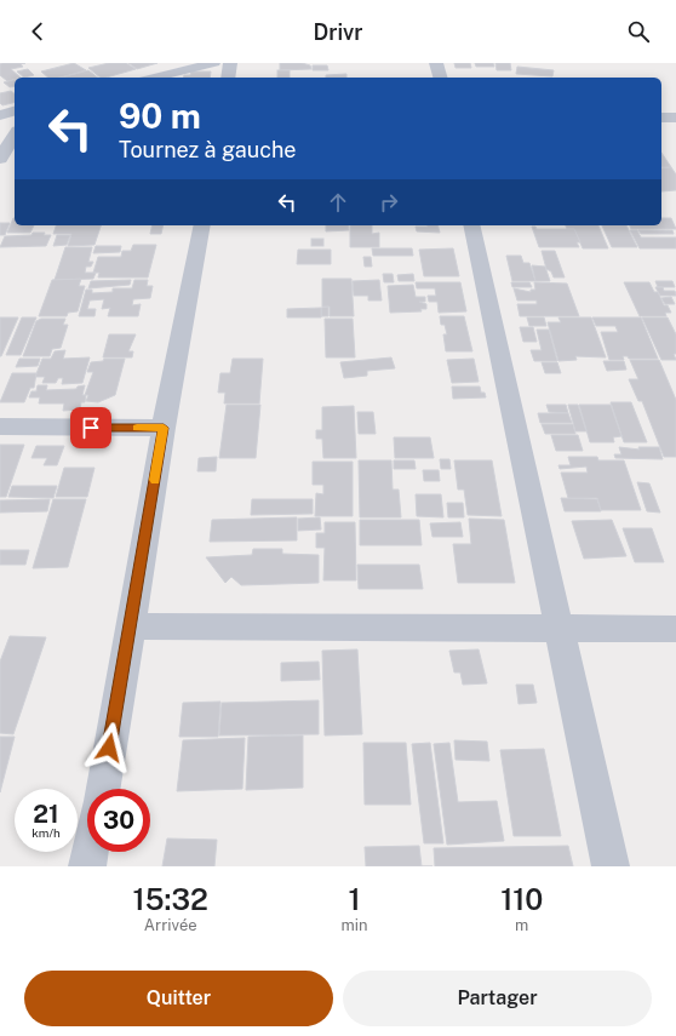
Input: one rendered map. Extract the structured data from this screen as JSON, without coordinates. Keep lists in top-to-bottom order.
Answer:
{
  "page": {
    "header": "Drivr",
    "turn": ["90 m", "Tournez à gauche"],
    "speed": "21 km/h",
    "limit": "30",
    "eta": [
      "15:32",
      "Arrivée",
      "1",
      "min",
      "110",
      "m"
    ],
    "buttons": ["Quitter", "Partager"]
  }
}
